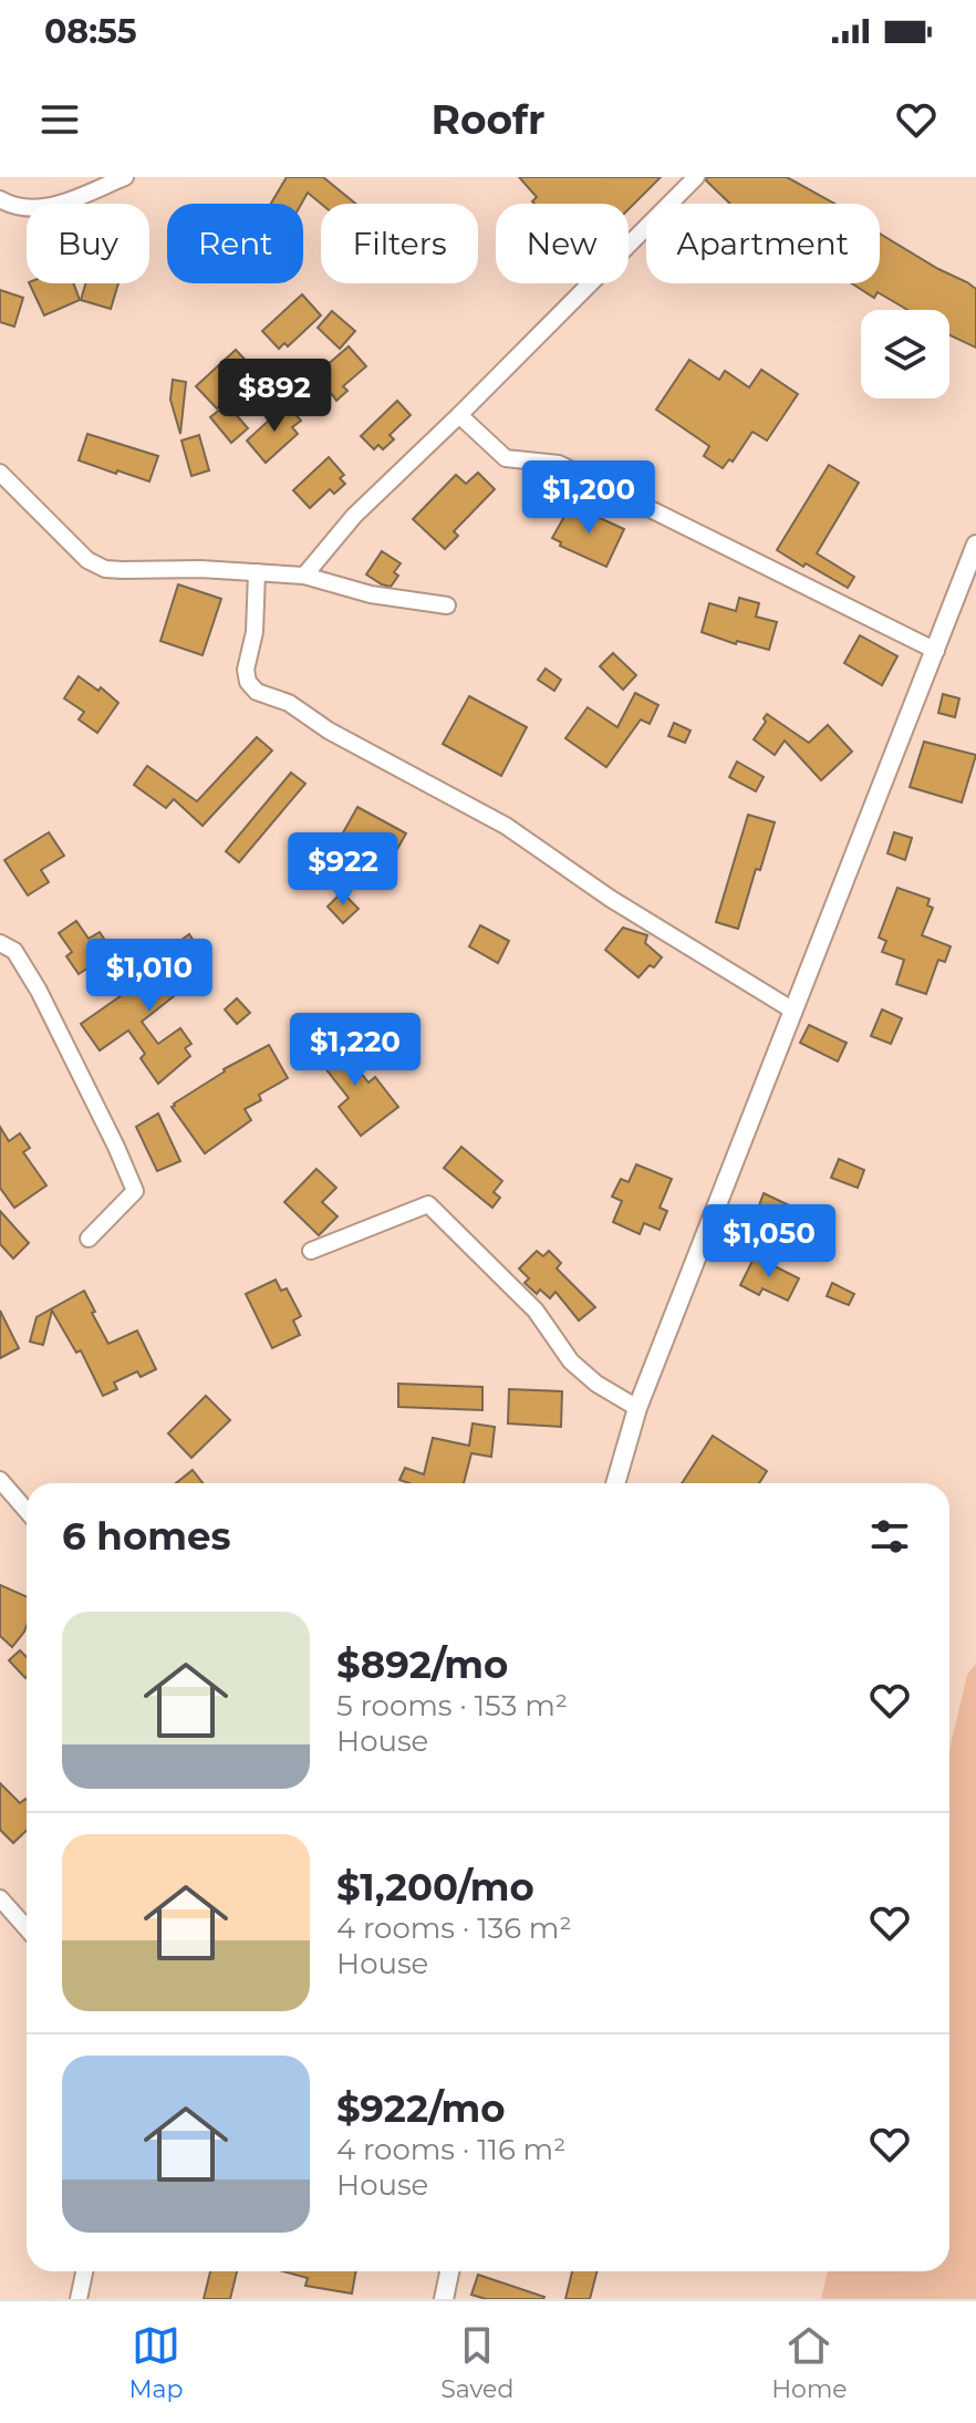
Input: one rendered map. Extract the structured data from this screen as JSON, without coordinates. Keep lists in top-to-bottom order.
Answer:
{
  "page": {
    "status": "08:55",
    "header": "Roofr",
    "chip": [
      "Buy",
      "Rent",
      "Filters",
      "New",
      "Apartment"
    ],
    "price": [
      "$892",
      "$1,200",
      "$922",
      "$1,010",
      "$1,220",
      "$1,050"
    ],
    "heading": "6 homes",
    "list": [
      {
        "name": "$892/mo",
        "note": "5 rooms · 153 m² · House"
      },
      {
        "name": "$1,200/mo",
        "note": "4 rooms · 136 m² · House"
      },
      {
        "name": "$922/mo",
        "note": "4 rooms · 116 m² · House"
      }
    ],
    "tabs": ["Map", "Saved", "Home"]
  }
}
